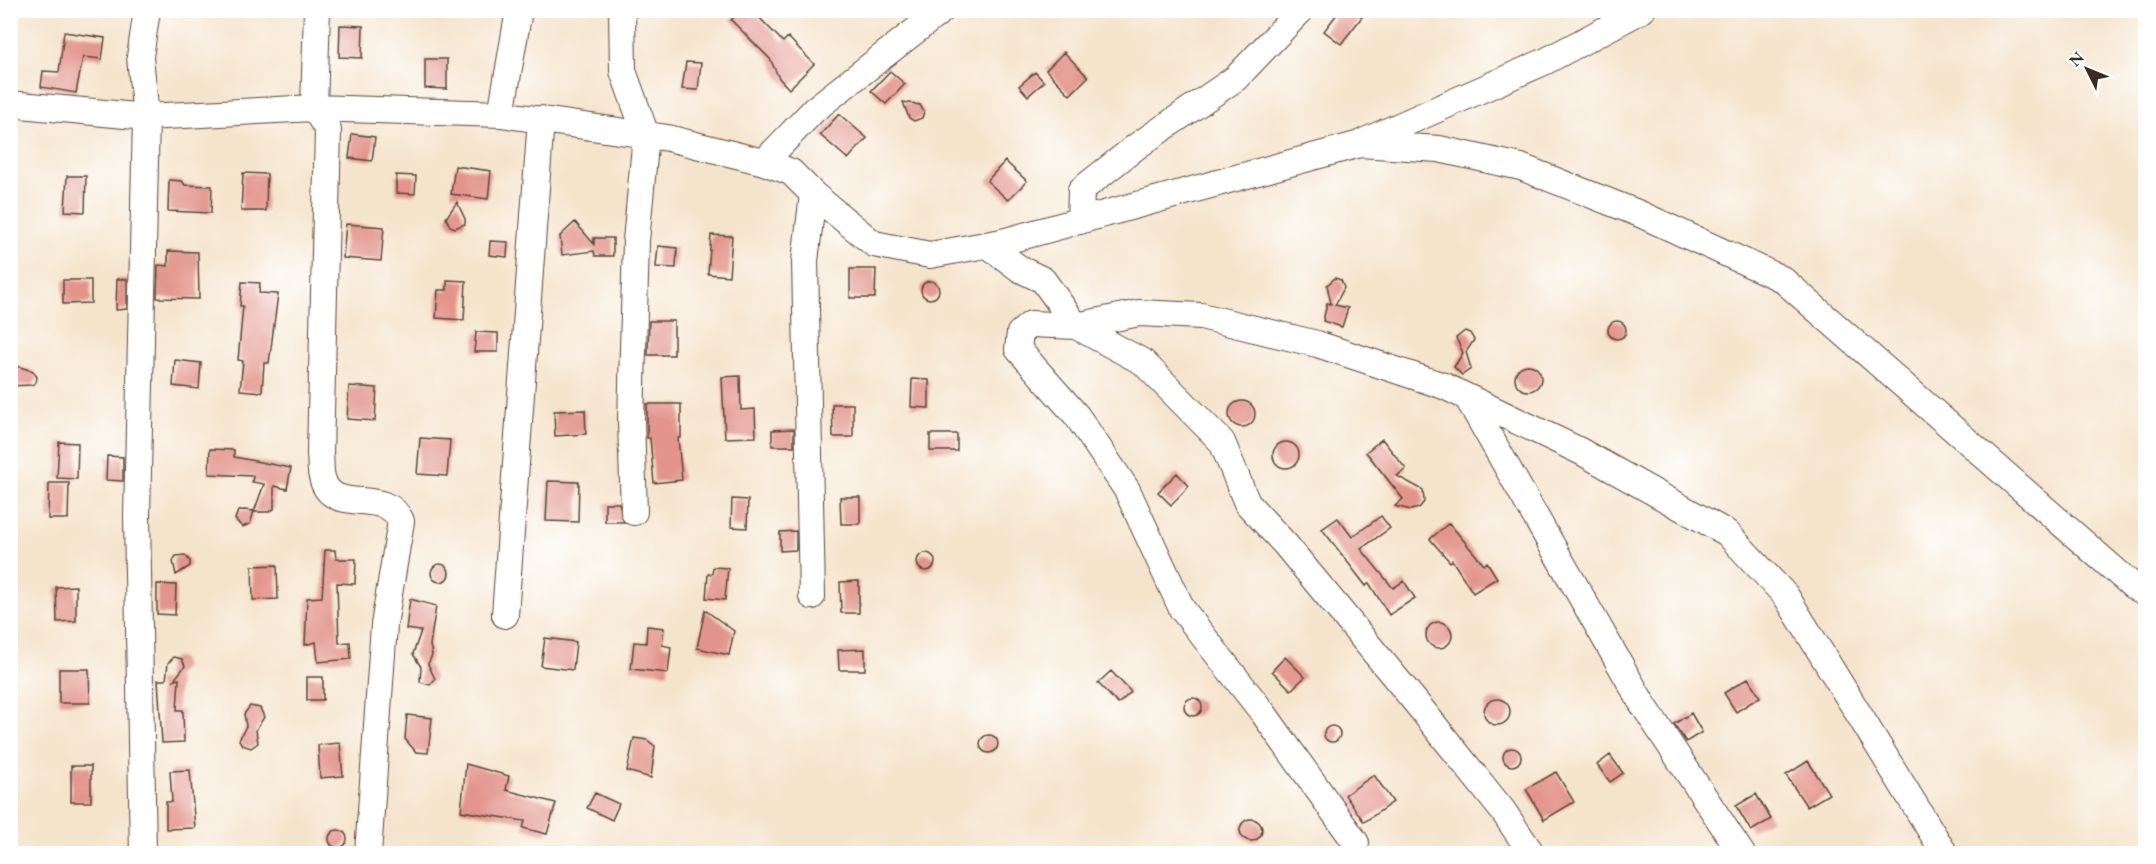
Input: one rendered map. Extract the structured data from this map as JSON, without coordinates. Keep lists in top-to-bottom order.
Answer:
{
  "north": "top left"
}
